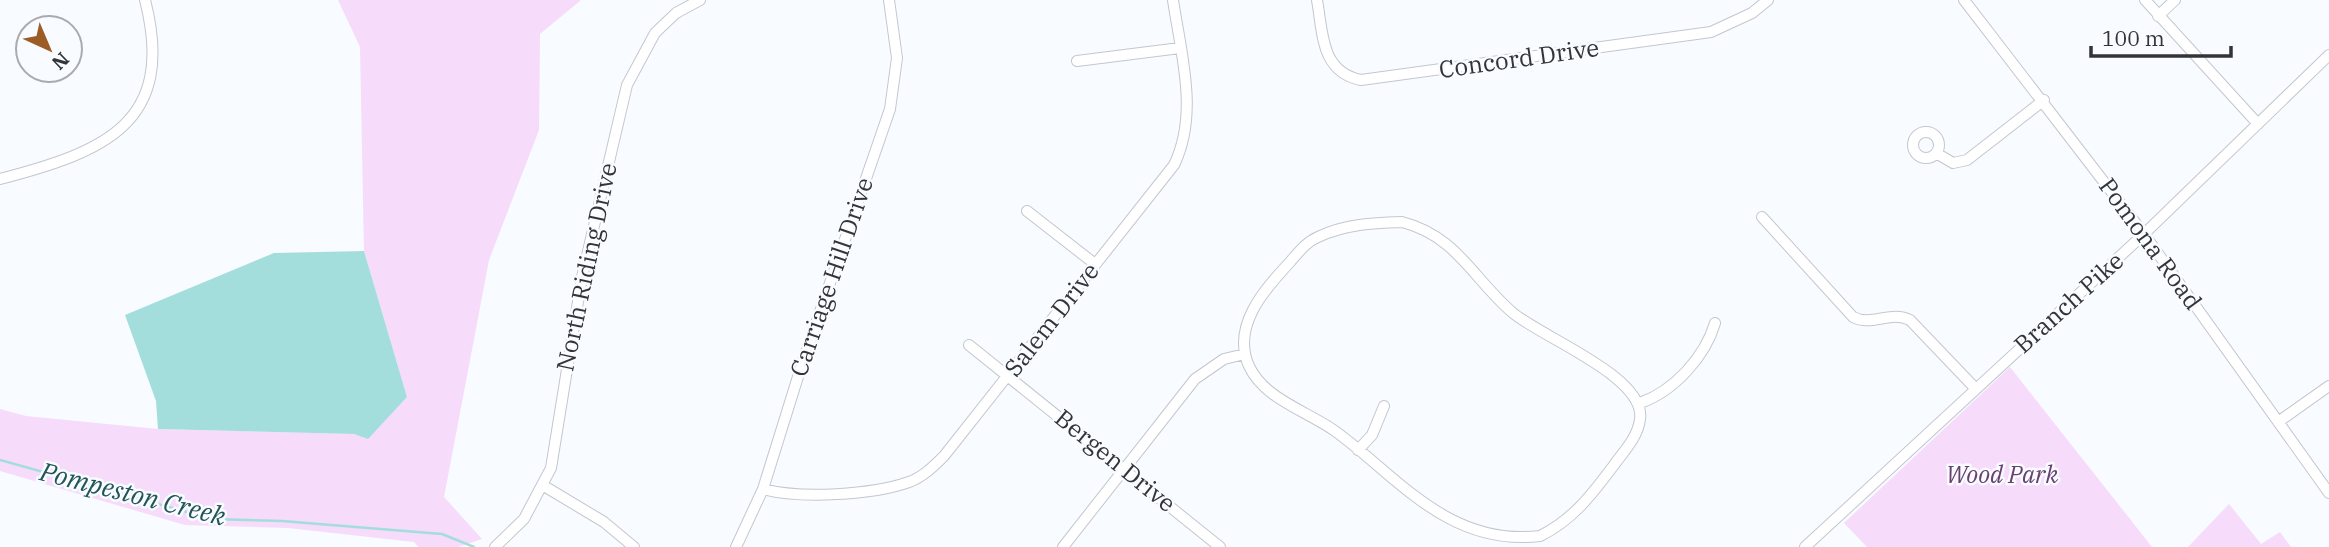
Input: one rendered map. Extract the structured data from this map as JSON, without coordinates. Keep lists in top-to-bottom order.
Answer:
{
  "streets": {
    "street": [
      "Concord Drive",
      "Pomona Road",
      "North Riding Drive",
      "Carriage Hill Drive",
      "Branch Pike",
      "Salem Drive",
      "Bergen Drive"
    ]
  },
  "crossings": [
    ["Pomona Road", "Branch Pike"],
    ["Carriage Hill Drive", "Salem Drive"],
    ["Salem Drive", "Bergen Drive"]
  ],
  "water": ["Pompeston Creek"],
  "parks": ["Wood Park"],
  "scale_bar": "100 m",
  "north": "bottom right"
}
